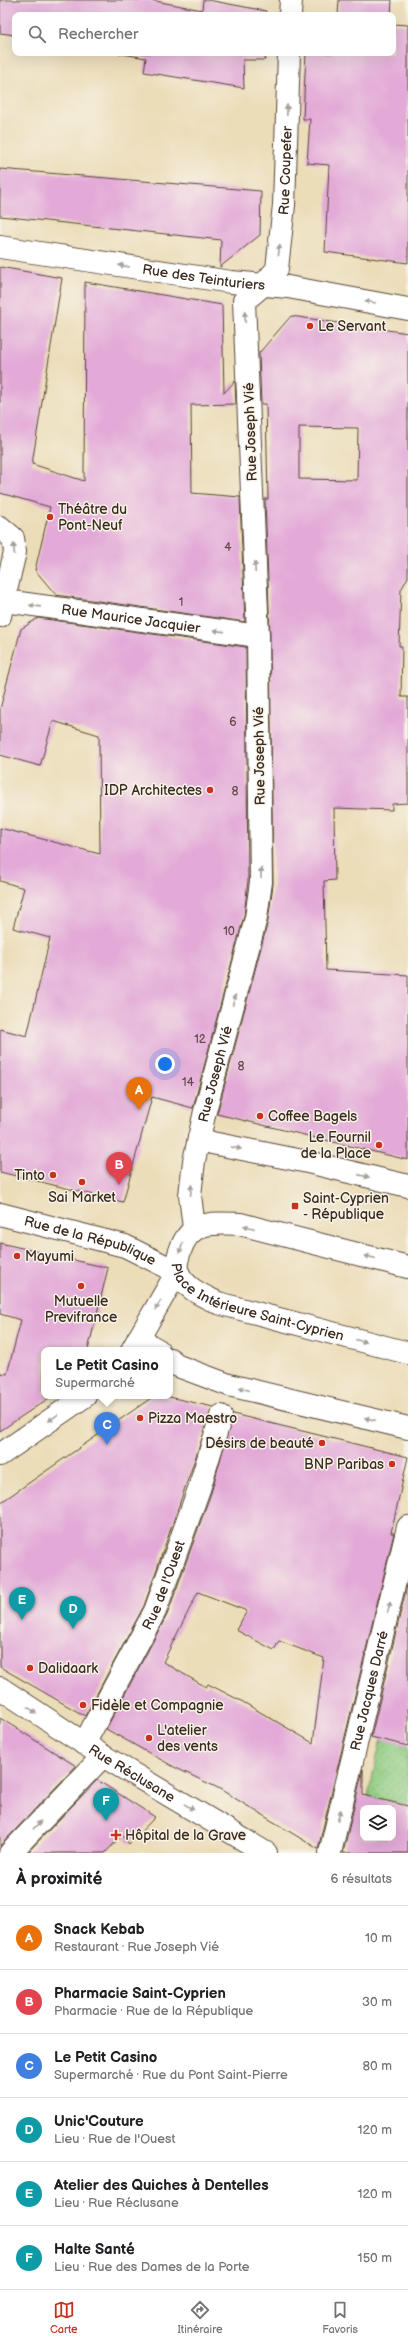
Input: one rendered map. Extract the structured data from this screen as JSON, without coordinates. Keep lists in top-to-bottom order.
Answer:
{
  "streets": {
    "street": [
      "Rue Coupefer",
      "Rue des Teinturiers",
      "Rue Joseph Vié",
      "Rue Maurice Jacquier",
      "Rue de la République",
      "Place Intérieure Saint-Cyprien",
      "Rue de l'Ouest",
      "Rue Jacques Darré",
      "Rue Réclusane"
    ]
  },
  "crossings": [
    ["Rue Coupefer", "Rue des Teinturiers"],
    ["Rue Coupefer", "Rue Joseph Vié"],
    ["Rue des Teinturiers", "Rue Joseph Vié"],
    ["Rue Joseph Vié", "Rue Maurice Jacquier"],
    ["Rue Joseph Vié", "Place Intérieure Saint-Cyprien"],
    ["Rue de la République", "Place Intérieure Saint-Cyprien"],
    ["Rue de l'Ouest", "Rue Réclusane"]
  ],
  "one_way": [
    "Rue Coupefer",
    "Rue des Teinturiers",
    "Rue Joseph Vié",
    "Rue Maurice Jacquier",
    "Rue Jacques Darré",
    "Rue Réclusane"
  ],
  "places": {
    "other": [
      "Le Servant",
      "Théâtre du Pont-Neuf",
      "IDP Architectes",
      "Coffee Bagels",
      "Le Fournil de la Place",
      "Tinto",
      "Sai Market",
      "Mayumi",
      "Mutuelle Previfrance",
      "Pizza Maestro",
      "Désirs de beauté",
      "BNP Paribas",
      "Dalidaark",
      "Fidèle et Compagnie",
      "L'atelier des vents"
    ],
    "transit": ["Saint-Cyprien - République"],
    "health": ["Hôpital de la Grave"]
  },
  "house_numbers": [
    "4",
    "1",
    "6",
    "8",
    "10",
    "12",
    "8",
    "14"
  ],
  "page": {
    "search": "Rechercher",
    "pins": [
      "A",
      "B",
      "C",
      "E",
      "D",
      "F"
    ],
    "popup": ["Le Petit Casino", "Supermarché"],
    "heading": ["À proximité", "6 résultats"],
    "list": [
      {
        "mark": "A",
        "name": "Snack Kebab",
        "note": "Restaurant · Rue Joseph Vié",
        "value": "10 m"
      },
      {
        "mark": "B",
        "name": "Pharmacie Saint-Cyprien",
        "note": "Pharmacie · Rue de la République",
        "value": "30 m"
      },
      {
        "mark": "C",
        "name": "Le Petit Casino",
        "note": "Supermarché · Rue du Pont Saint-Pierre",
        "value": "80 m"
      },
      {
        "mark": "D",
        "name": "Unic'Couture",
        "note": "Lieu · Rue de l'Ouest",
        "value": "120 m"
      },
      {
        "mark": "E",
        "name": "Atelier des Quiches à Dentelles",
        "note": "Lieu · Rue Réclusane",
        "value": "120 m"
      },
      {
        "mark": "F",
        "name": "Halte Santé",
        "note": "Lieu · Rue des Dames de la Porte",
        "value": "150 m"
      }
    ],
    "nav": ["Carte", "Itinéraire", "Favoris"]
  }
}
